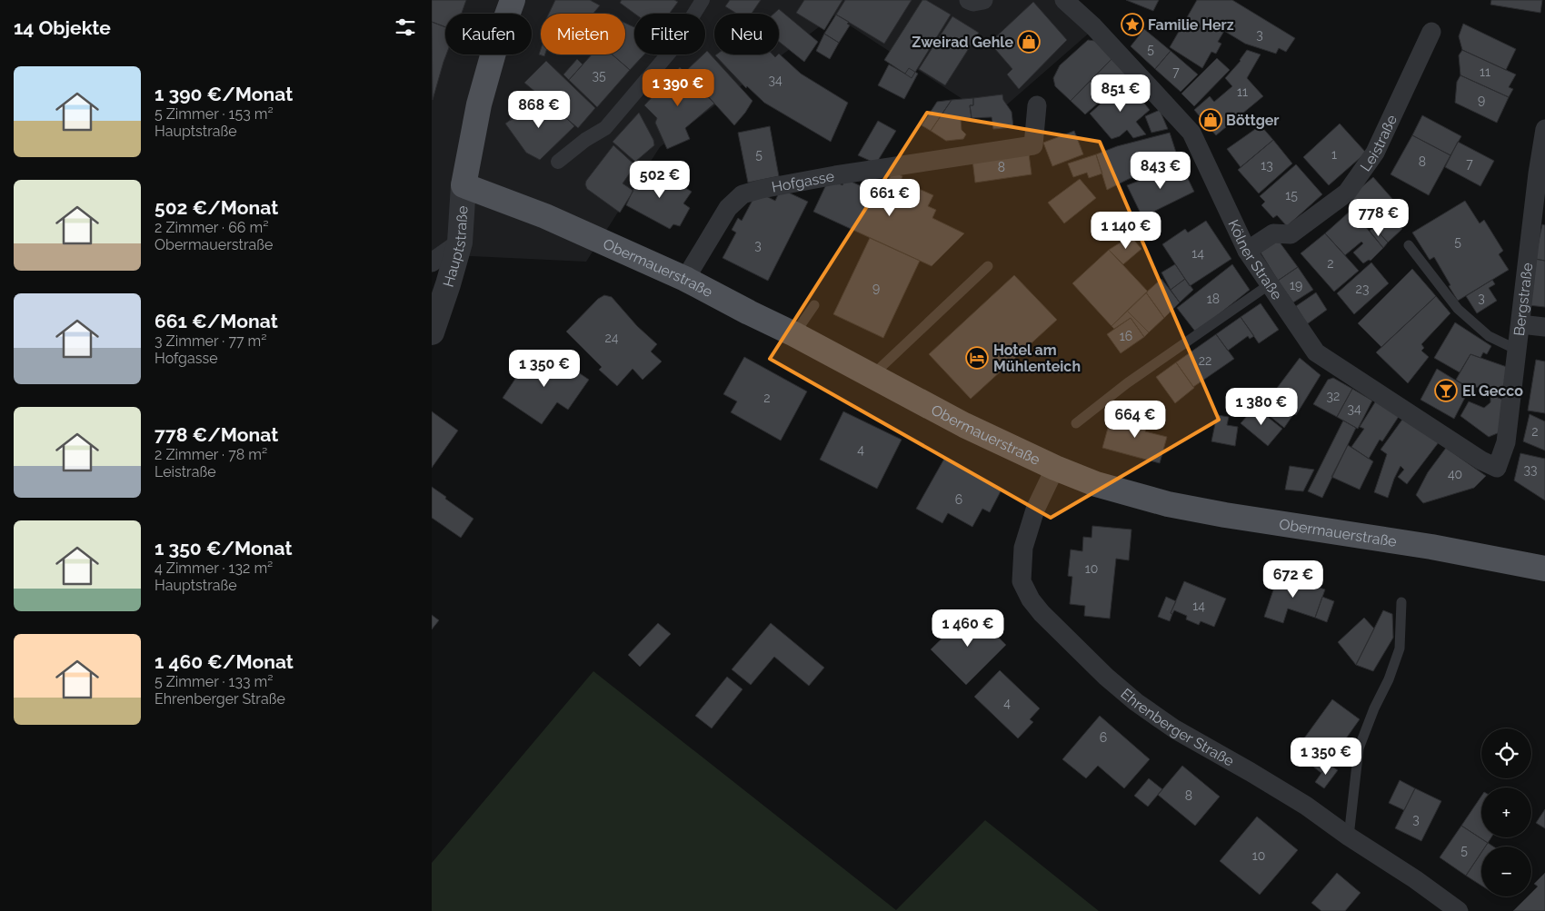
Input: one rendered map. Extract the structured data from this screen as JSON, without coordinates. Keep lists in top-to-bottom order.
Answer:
{
  "streets": {
    "main road": ["Obermauerstraße"],
    "street": [
      "Leistraße",
      "Hofgasse",
      "Hauptstraße",
      "Kölner Straße",
      "Bergstraße",
      "Ehrenberger Straße"
    ]
  },
  "crossings": [
    ["Leistraße", "Kölner Straße"],
    ["Hofgasse", "Obermauerstraße"],
    ["Hauptstraße", "Obermauerstraße"],
    ["Kölner Straße", "Bergstraße"],
    ["Obermauerstraße", "Ehrenberger Straße"]
  ],
  "places": {
    "place": ["Familie Herz"],
    "shop": ["Zweirad Gehle", "Böttger"],
    "hotel": ["Hotel am Mühlenteich"],
    "bar": ["El Gecco"]
  },
  "house_numbers": [
    "3",
    "5",
    "7",
    "11",
    "35",
    "34",
    "11",
    "9",
    "5",
    "1",
    "8",
    "7",
    "13",
    "8",
    "15",
    "5",
    "3",
    "14",
    "2",
    "19",
    "9",
    "23",
    "3",
    "18",
    "16",
    "24",
    "22",
    "32",
    "2",
    "34",
    "2",
    "4",
    "33",
    "40",
    "6",
    "10",
    "14",
    "4",
    "6",
    "8",
    "3",
    "5",
    "10"
  ],
  "page": {
    "heading": "14 Objekte",
    "chip": [
      "Kaufen",
      "Mieten",
      "Filter",
      "Neu"
    ],
    "list": [
      {
        "name": "1 390 €/Monat",
        "note": "5 Zimmer · 153 m² · Hauptstraße"
      },
      {
        "name": "502 €/Monat",
        "note": "2 Zimmer · 66 m² · Obermauerstraße"
      },
      {
        "name": "661 €/Monat",
        "note": "3 Zimmer · 77 m² · Hofgasse"
      },
      {
        "name": "778 €/Monat",
        "note": "2 Zimmer · 78 m² · Leistraße"
      },
      {
        "name": "1 350 €/Monat",
        "note": "4 Zimmer · 132 m² · Hauptstraße"
      },
      {
        "name": "1 460 €/Monat",
        "note": "5 Zimmer · 133 m² · Ehrenberger Straße"
      }
    ],
    "price": [
      "1 390 €",
      "851 €",
      "868 €",
      "843 €",
      "502 €",
      "661 €",
      "778 €",
      "1 140 €",
      "1 350 €",
      "1 380 €",
      "664 €",
      "672 €",
      "1 460 €",
      "1 350 €"
    ],
    "map_buttons": ["+", "−"]
  }
}
